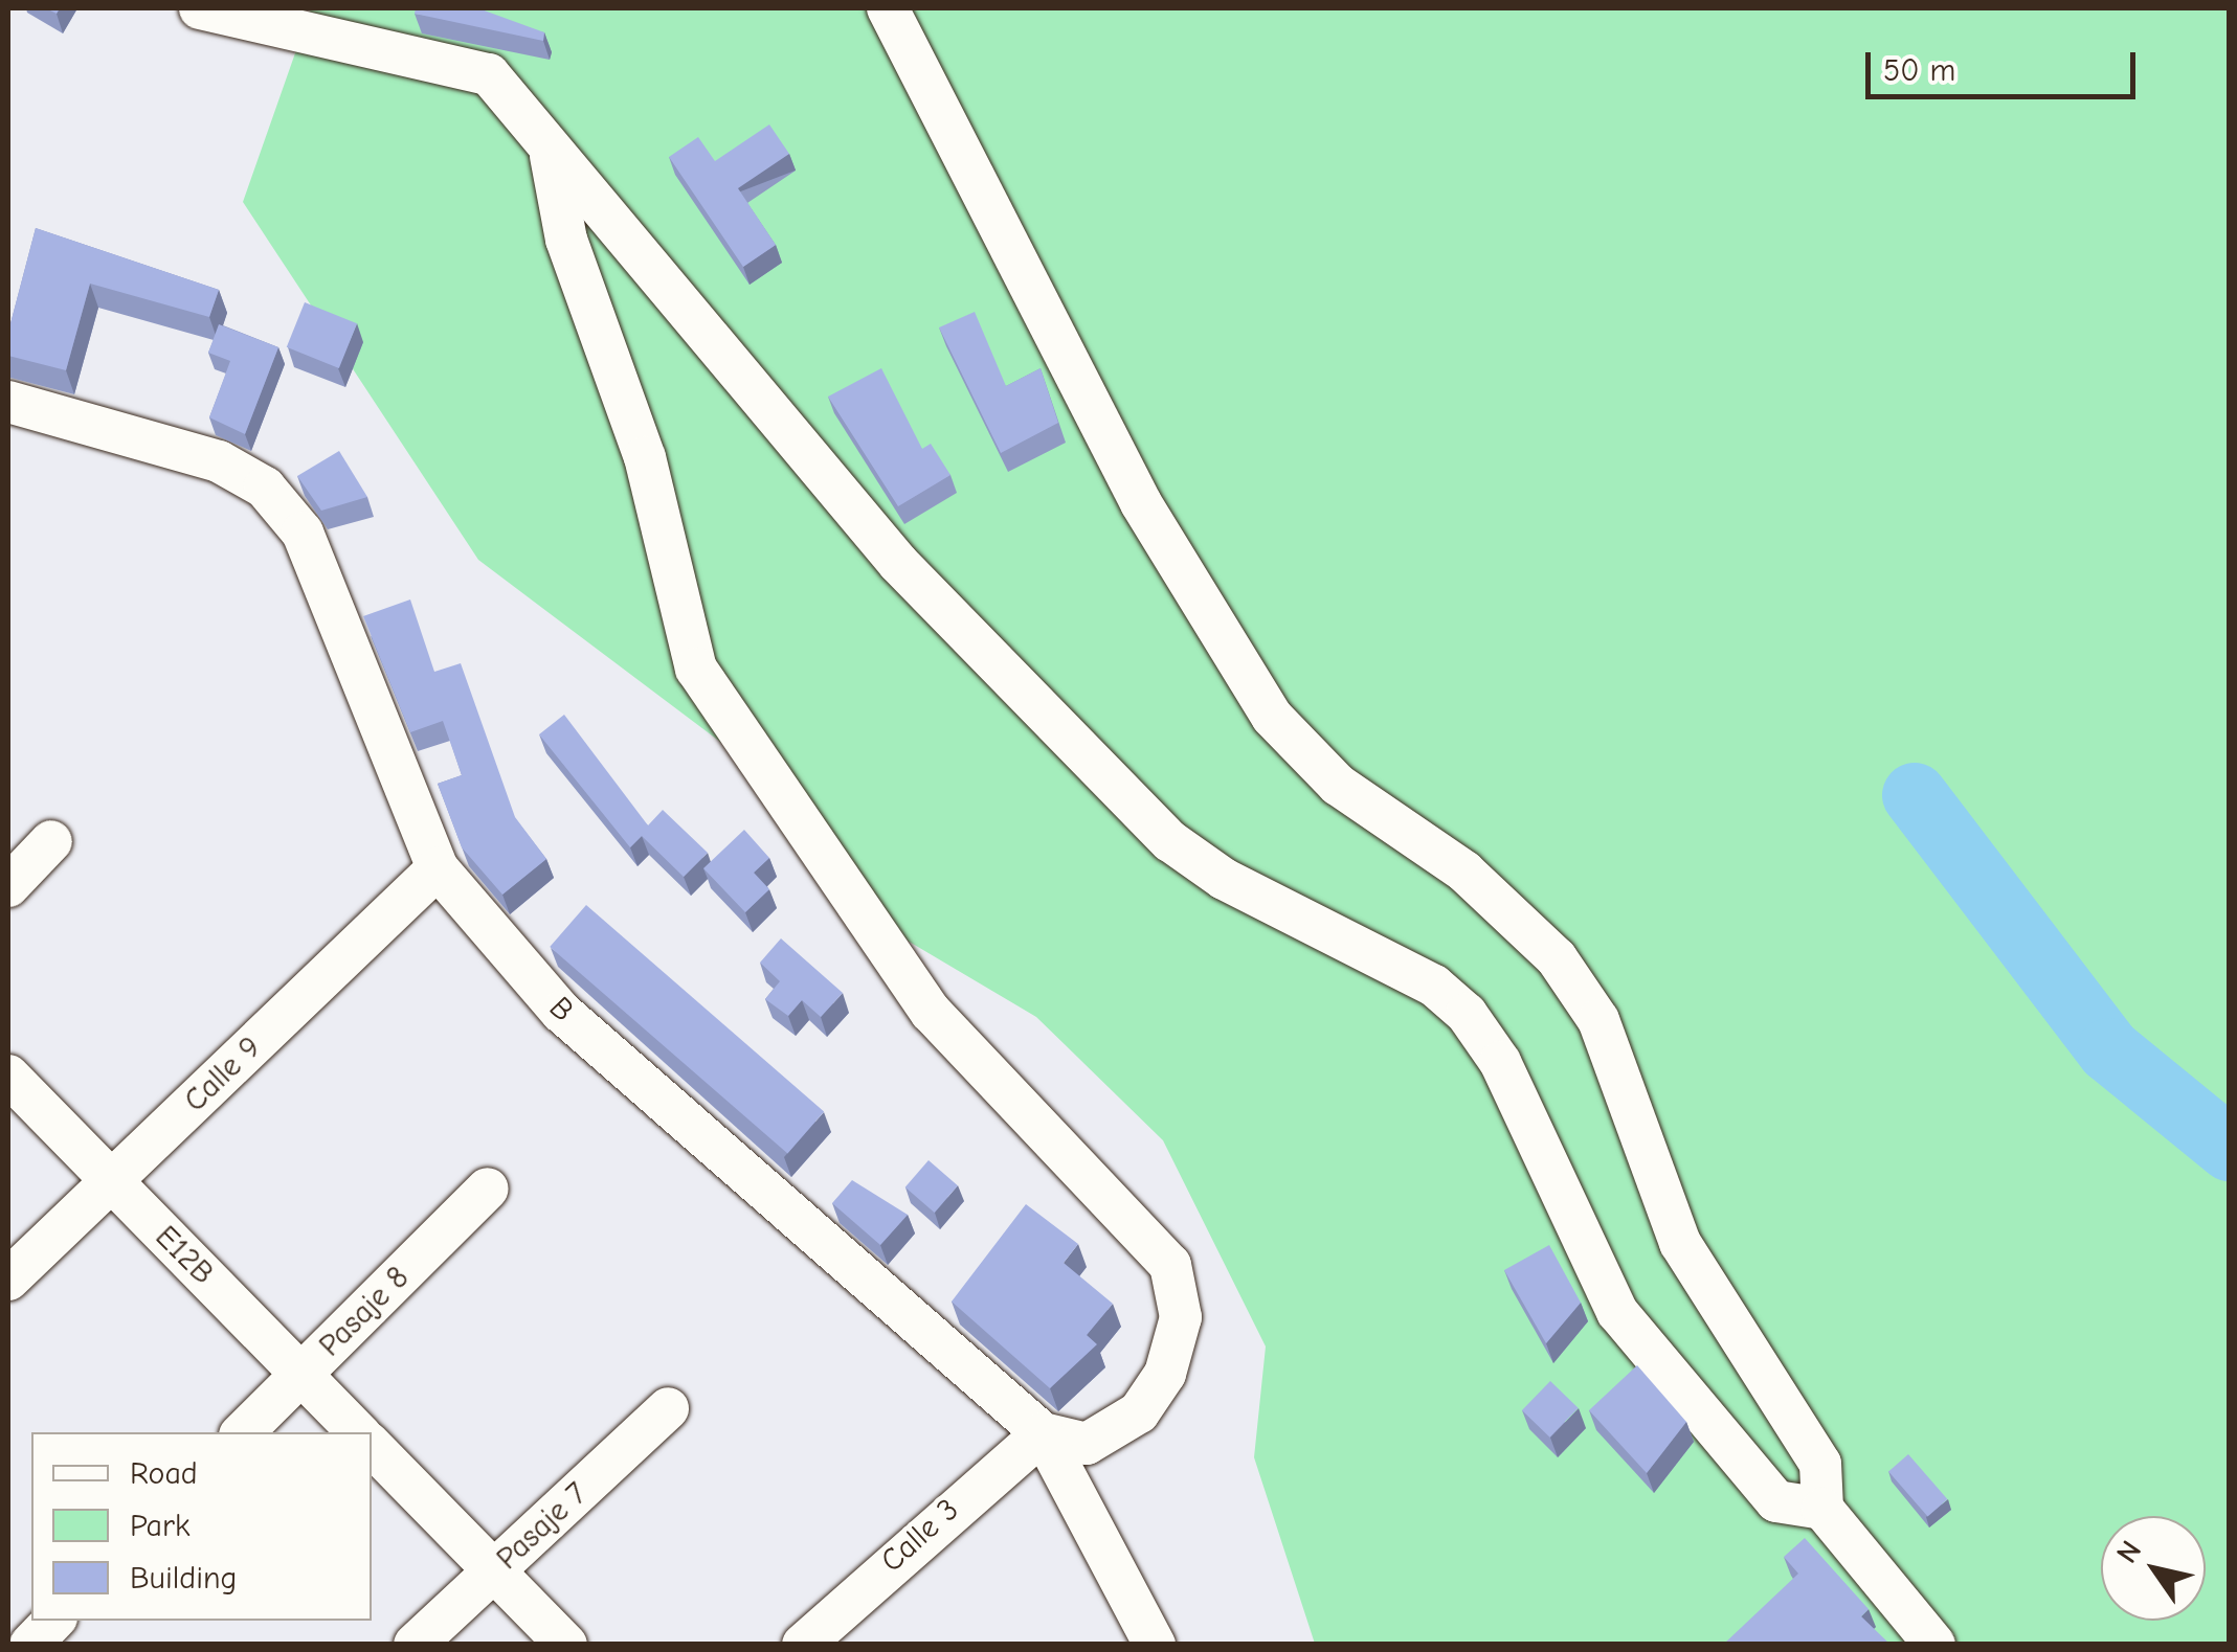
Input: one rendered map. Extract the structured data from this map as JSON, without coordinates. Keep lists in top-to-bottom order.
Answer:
{
  "streets": {
    "street": [
      "B",
      "Calle 9",
      "E12B",
      "Pasaje 8",
      "Pasaje 7",
      "Calle 3"
    ]
  },
  "crossings": [
    ["B", "Calle 9"],
    ["B", "Calle 3"],
    ["Calle 9", "E12B"],
    ["E12B", "Pasaje 8"]
  ],
  "legend": ["Road", "Park", "Building"],
  "scale_bar": "50 m",
  "north": "top left"
}
